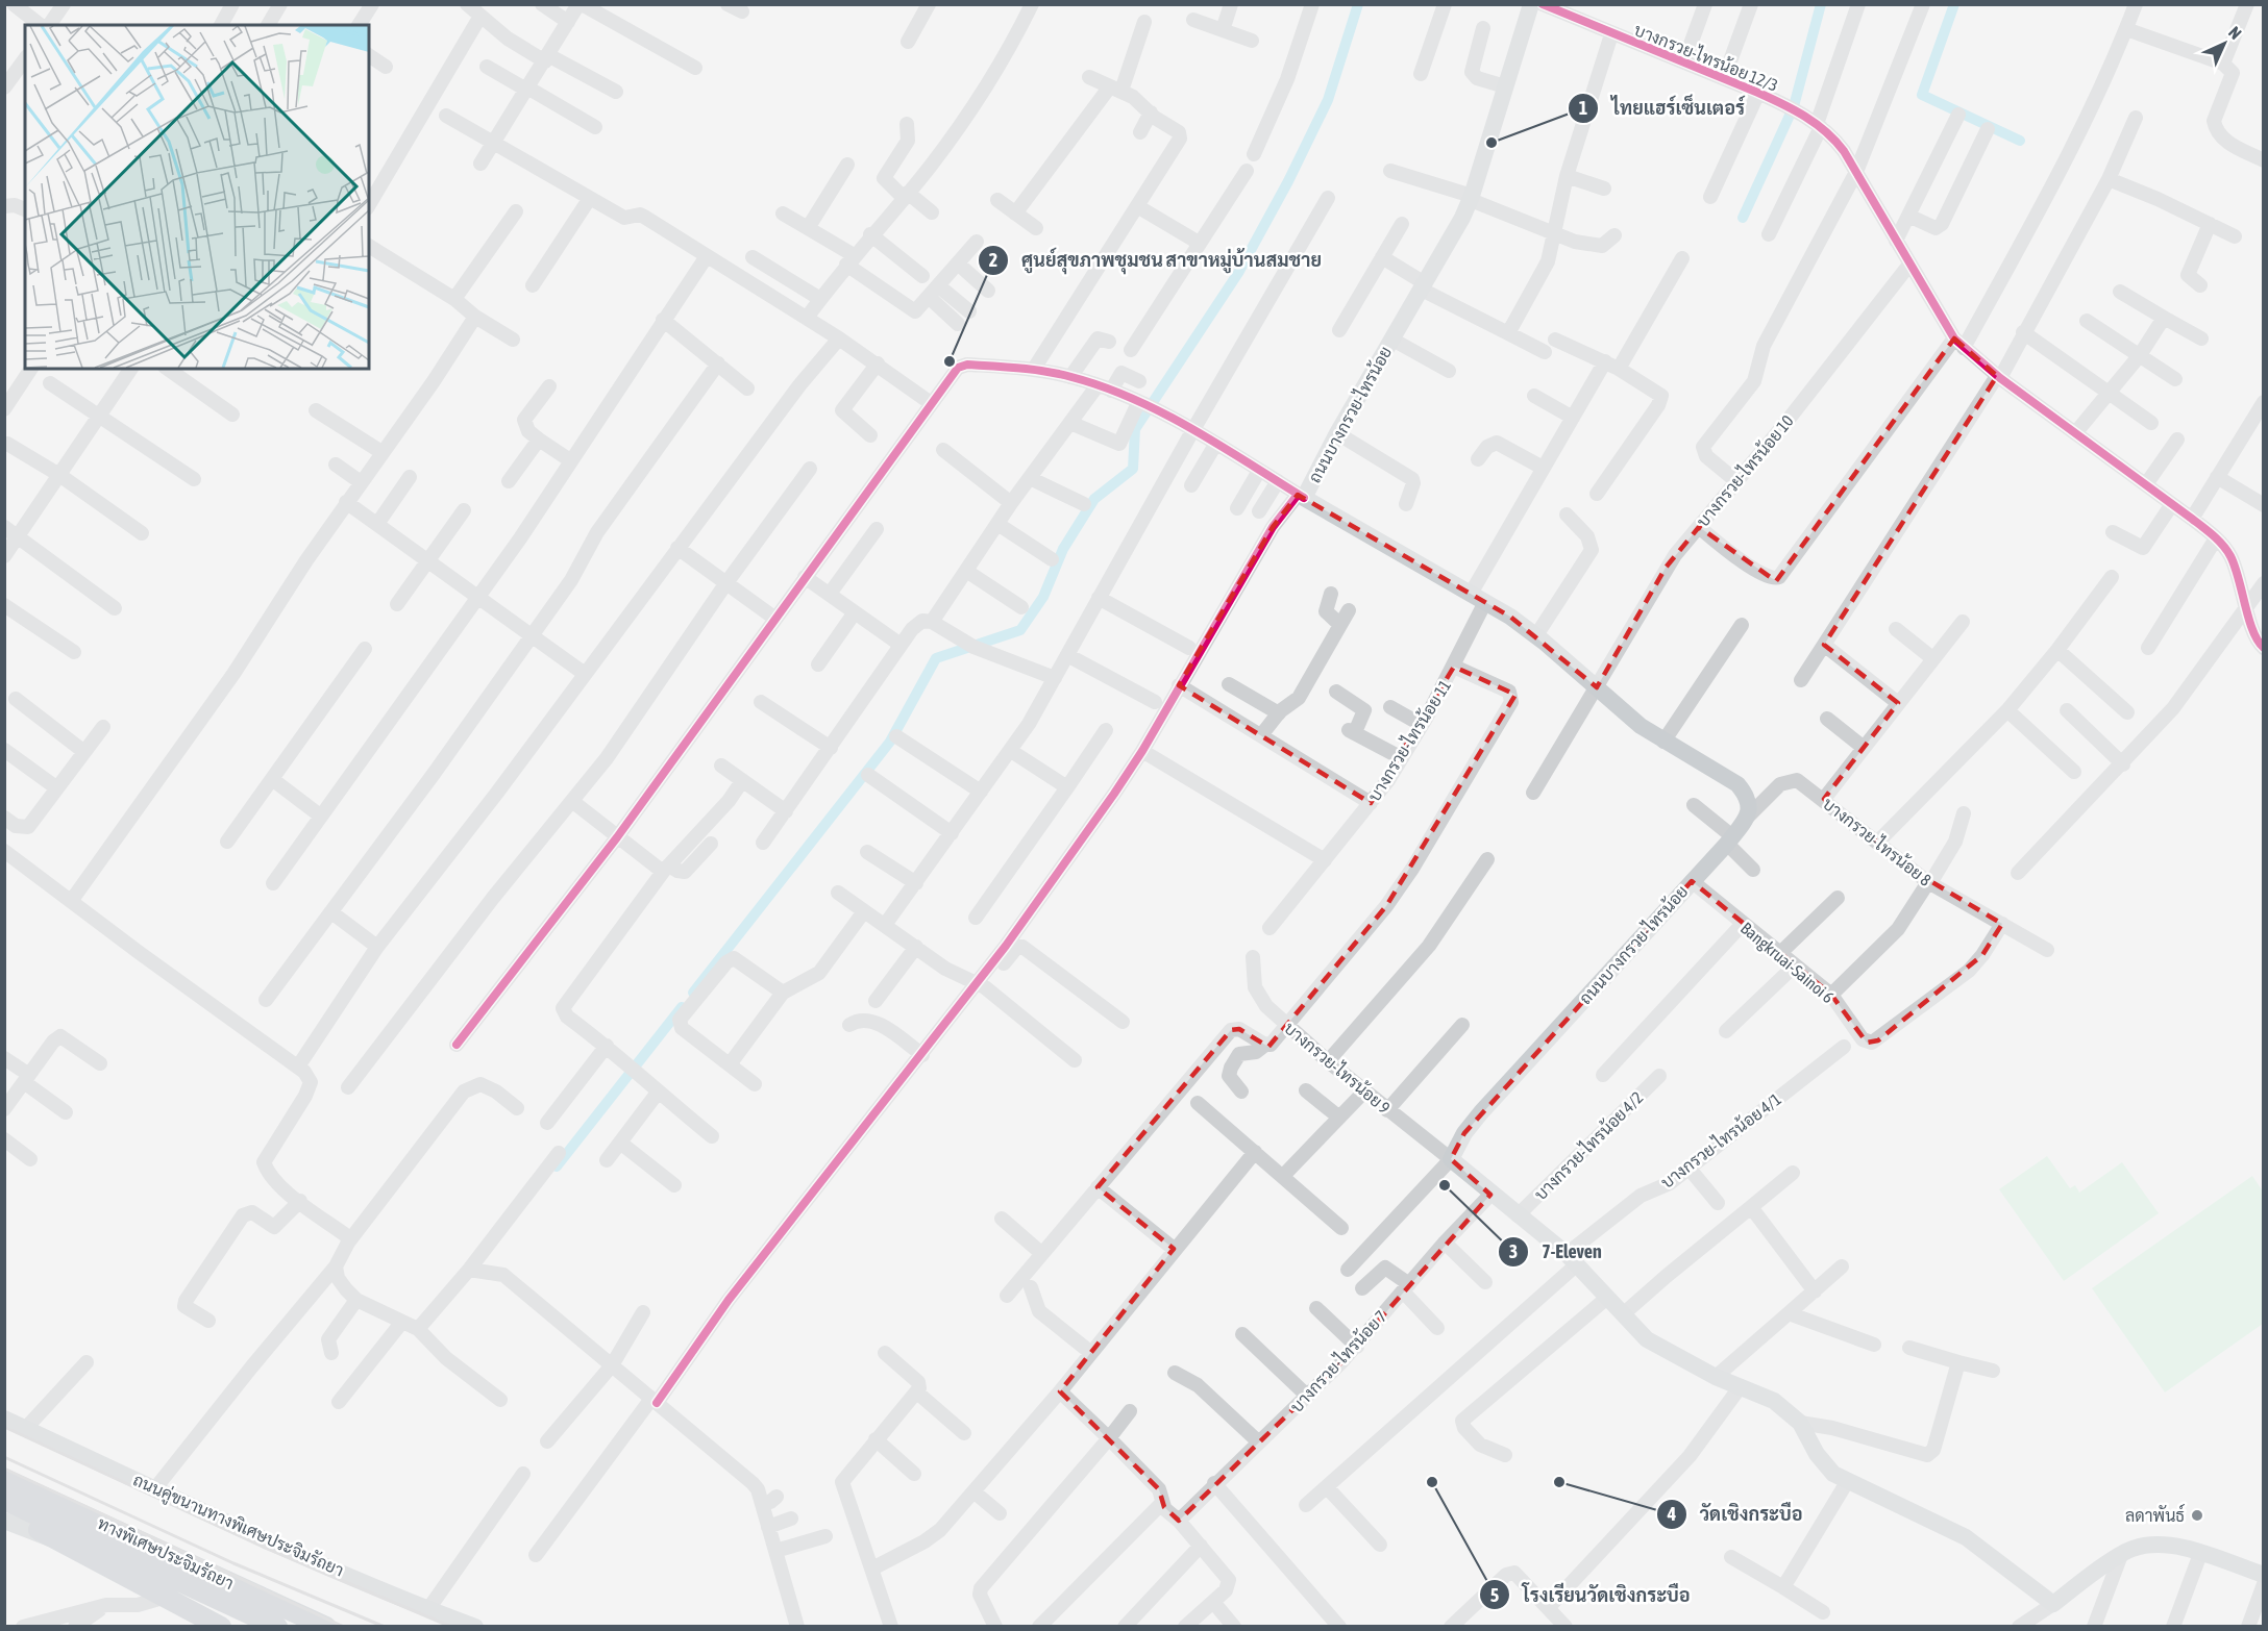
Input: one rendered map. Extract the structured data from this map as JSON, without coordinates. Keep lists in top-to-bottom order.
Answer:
{
  "streets": {
    "highway": ["ทางพิเศษประจิมรัถยา"],
    "main road": ["ถนนบางกรวย-ไทรน้อย", "ถนนคู่ขนานทางพิเศษประจิมรัถยา"],
    "street": [
      "บางกรวย-ไทรน้อย 12/3",
      "บางกรวย-ไทรน้อย 10",
      "บางกรวย-ไทรน้อย 11",
      "บางกรวย-ไทรน้อย 8",
      "Bangkruai-Sainoi 6",
      "บางกรวย-ไทรน้อย 9",
      "บางกรวย-ไทรน้อย 4/1",
      "บางกรวย-ไทรน้อย 4/2",
      "บางกรวย-ไทรน้อย 7"
    ]
  },
  "crossings": [
    ["บางกรวย-ไทรน้อย 12/3", "บางกรวย-ไทรน้อย 10"],
    ["ถนนบางกรวย-ไทรน้อย", "บางกรวย-ไทรน้อย 10"],
    ["ถนนบางกรวย-ไทรน้อย", "บางกรวย-ไทรน้อย 11"],
    ["ถนนบางกรวย-ไทรน้อย", "บางกรวย-ไทรน้อย 8"],
    ["ถนนบางกรวย-ไทรน้อย", "Bangkruai-Sainoi 6"],
    ["ถนนบางกรวย-ไทรน้อย", "บางกรวย-ไทรน้อย 9"],
    ["บางกรวย-ไทรน้อย 8", "Bangkruai-Sainoi 6"]
  ],
  "places": [
    "ไทยแฮร์เซ็นเตอร์",
    "ศูนย์สุขภาพชุมชน สาขาหมู่บ้านสมชาย",
    "7-Eleven",
    "โรงเรียนวัดเชิงกระบือ",
    "วัดเชิงกระบือ",
    "ลดาพันธ์"
  ],
  "north": "top right"
}
